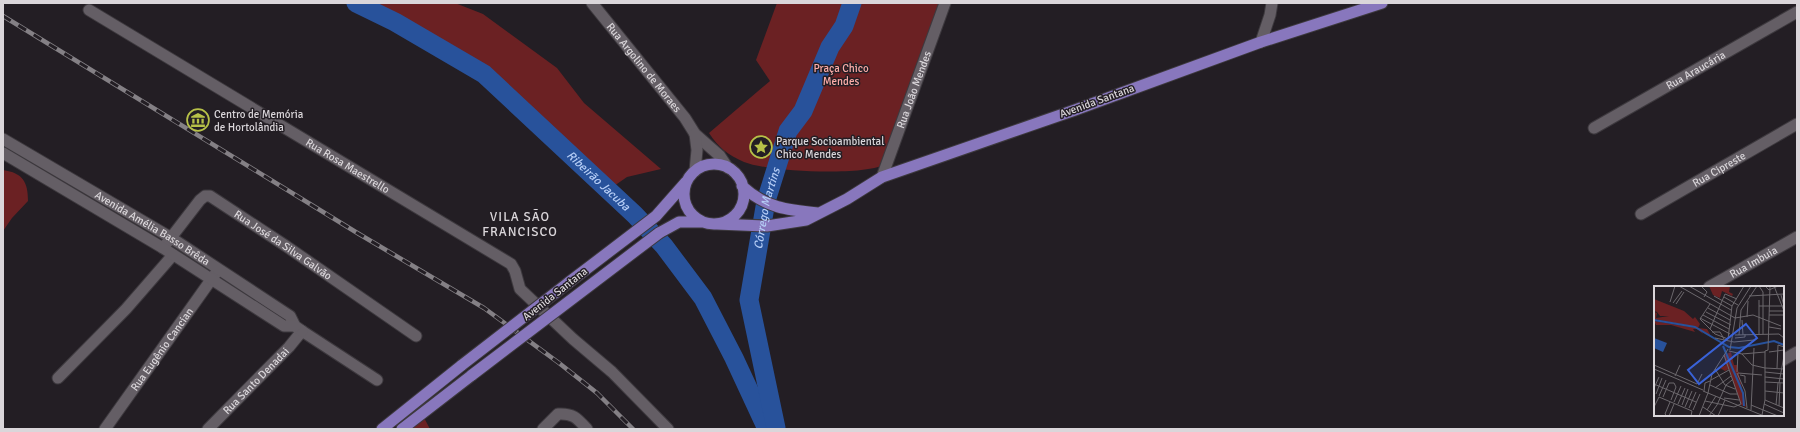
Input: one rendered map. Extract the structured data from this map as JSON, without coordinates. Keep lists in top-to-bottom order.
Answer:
{
  "streets": {
    "main road": ["Avenida Santana"],
    "street": [
      "Rua Argolino de Moraes",
      "Rua Araucária",
      "Rua João Mendes",
      "Rua Rosa Maestrello",
      "Rua Cipreste",
      "Avenida Amélia Basso Brêda",
      "Rua José da Silva Galvão",
      "Rua Imbuia",
      "Rua Eugênio Cancian",
      "Rua Santo Denadai"
    ]
  },
  "crossings": [
    ["Rua Argolino de Moraes", "Avenida Santana"],
    ["Rua João Mendes", "Avenida Santana"],
    ["Avenida Amélia Basso Brêda", "Rua José da Silva Galvão"],
    ["Avenida Amélia Basso Brêda", "Rua Eugênio Cancian"],
    ["Avenida Amélia Basso Brêda", "Rua Santo Denadai"]
  ],
  "districts": ["VILA SÃO FRANCISCO"],
  "water": ["Ribeirão Jacuba", "Córrego Martins"],
  "parks": ["Praça Chico Mendes"],
  "places": {
    "museum": ["Centro de Memória de Hortolândia"],
    "place": ["Parque Socioambiental Chico Mendes"]
  }
}
